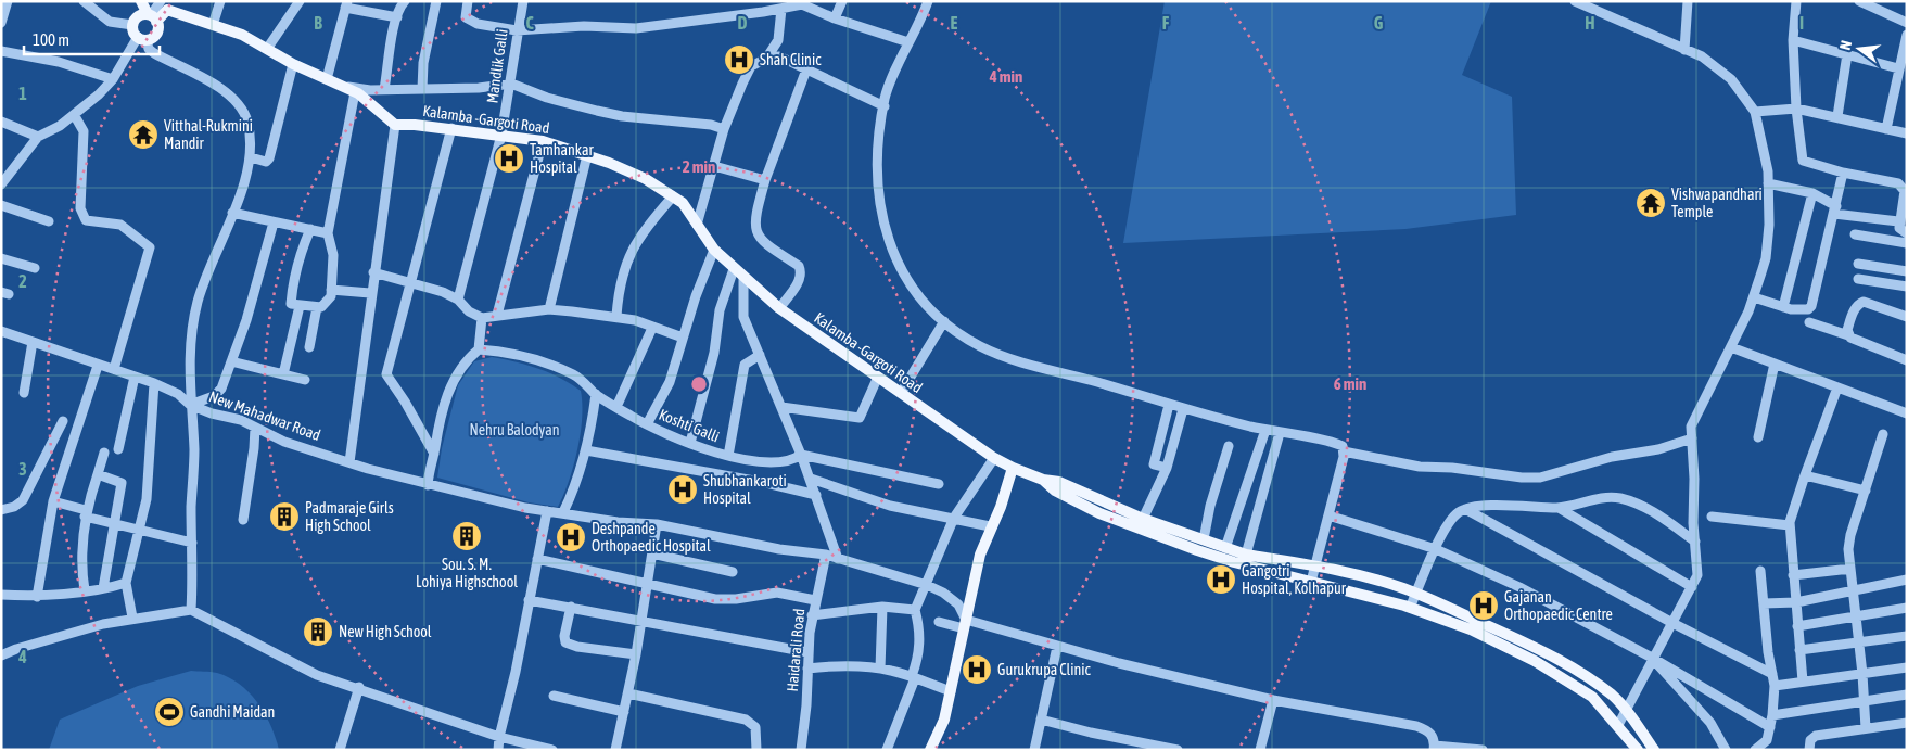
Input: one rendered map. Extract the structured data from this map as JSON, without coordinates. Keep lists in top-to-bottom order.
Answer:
{
  "streets": {
    "main road": ["Kalamba -Gargoti Road"],
    "street": [
      "Mandlik Galli",
      "New Mahadwar Road",
      "Koshti Galli",
      "Haidarali Road"
    ]
  },
  "crossings": [
    ["Mandlik Galli", "Kalamba -Gargoti Road"],
    ["New Mahadwar Road", "Koshti Galli"]
  ],
  "parks": ["Nehru Balodyan"],
  "places": {
    "hospital": [
      "Shah Clinic",
      "Tamhankar Hospital",
      "Shubhankaroti Hospital",
      "Deshpande Orthopaedic Hospital",
      "Gangotri Hospital, Kolhapur",
      "Gajanan Orthopaedic Centre",
      "Gurukrupa Clinic"
    ],
    "temple": ["Vitthal-Rukmini Mandir", "Vishwapandhari Temple"],
    "building": ["Padmaraje Girls High School", "Sou. S. M. Lohiya Highschool", "New High School"],
    "sports": ["Gandhi Maidan"]
  },
  "scale_bar": "100 m",
  "north": "left",
  "grid": {
    "columns": [
      "B",
      "C",
      "D",
      "E",
      "F",
      "G",
      "H",
      "I"
    ],
    "rows": [
      "1",
      "2",
      "3",
      "4"
    ]
  },
  "rings": ["4 min", "2 min", "6 min"]
}
